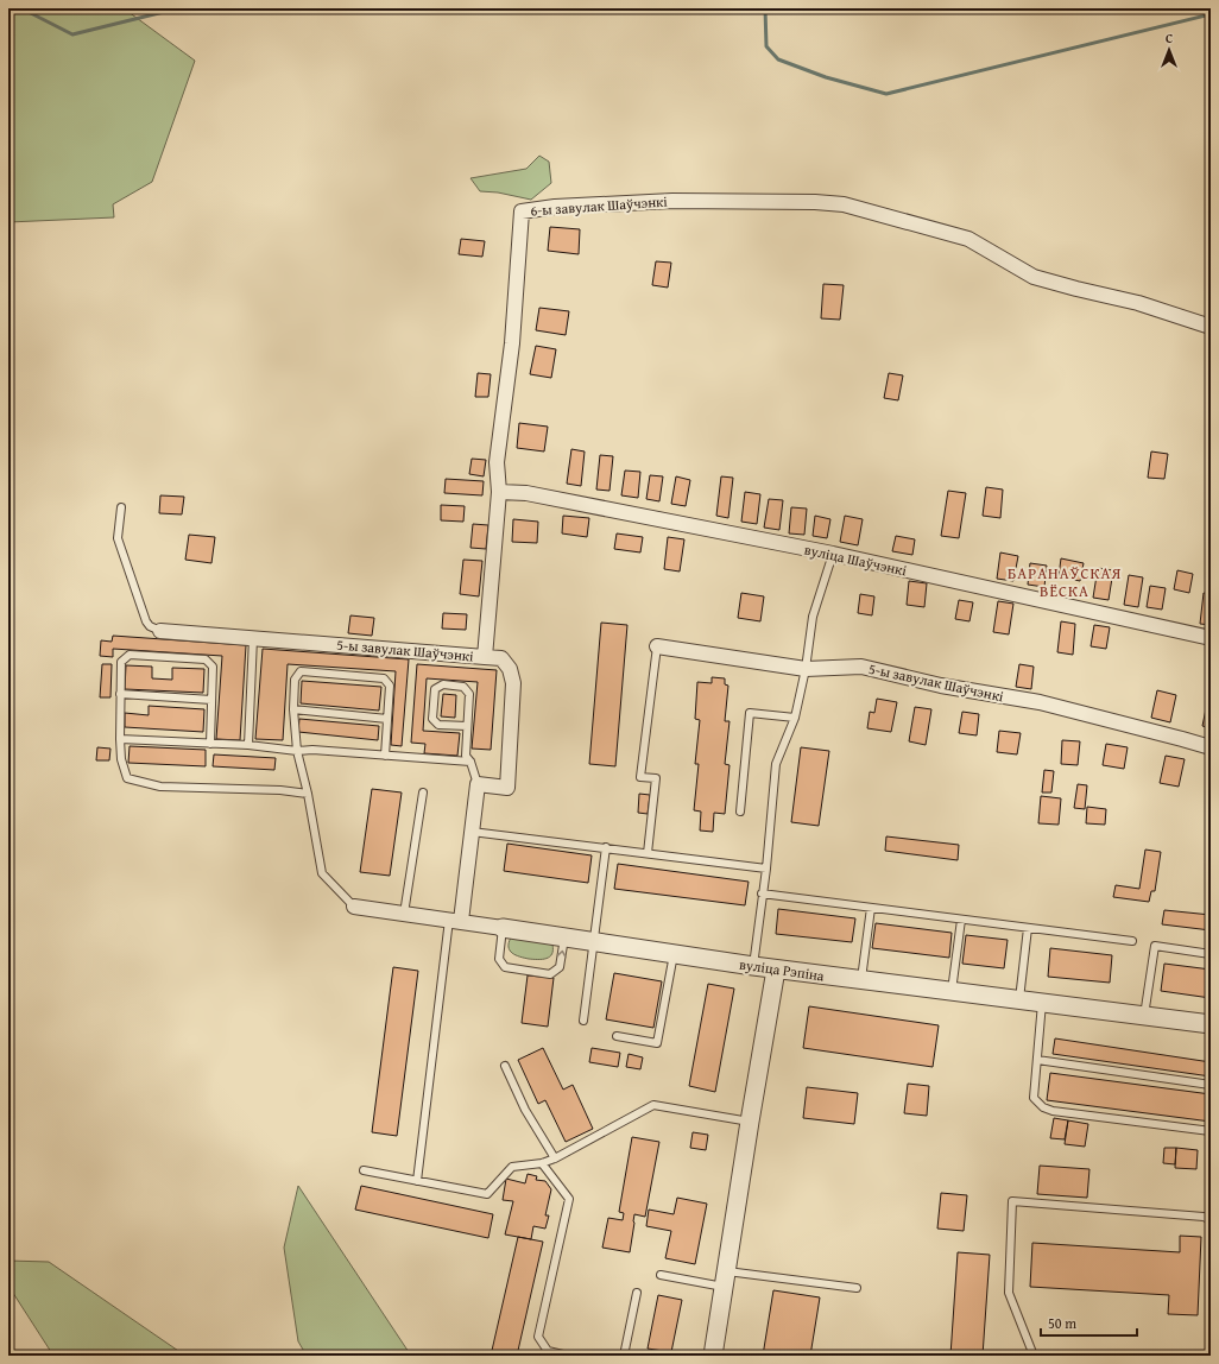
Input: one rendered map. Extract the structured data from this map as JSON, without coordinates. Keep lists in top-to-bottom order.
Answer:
{
  "streets": {
    "street": [
      "6-ы завулак Шаўчэнкі",
      "вуліца Шаўчэнкі",
      "5-ы завулак Шаўчэнкі",
      "вуліца Рэпіна"
    ]
  },
  "crossings": [
    ["6-ы завулак Шаўчэнкі", "вуліца Шаўчэнкі"],
    ["6-ы завулак Шаўчэнкі", "5-ы завулак Шаўчэнкі"],
    ["вуліца Шаўчэнкі", "5-ы завулак Шаўчэнкі"]
  ],
  "districts": ["БАРАНАЎСКАЯ ВЁСКА"],
  "scale_bar": "50 m",
  "north": "top"
}
